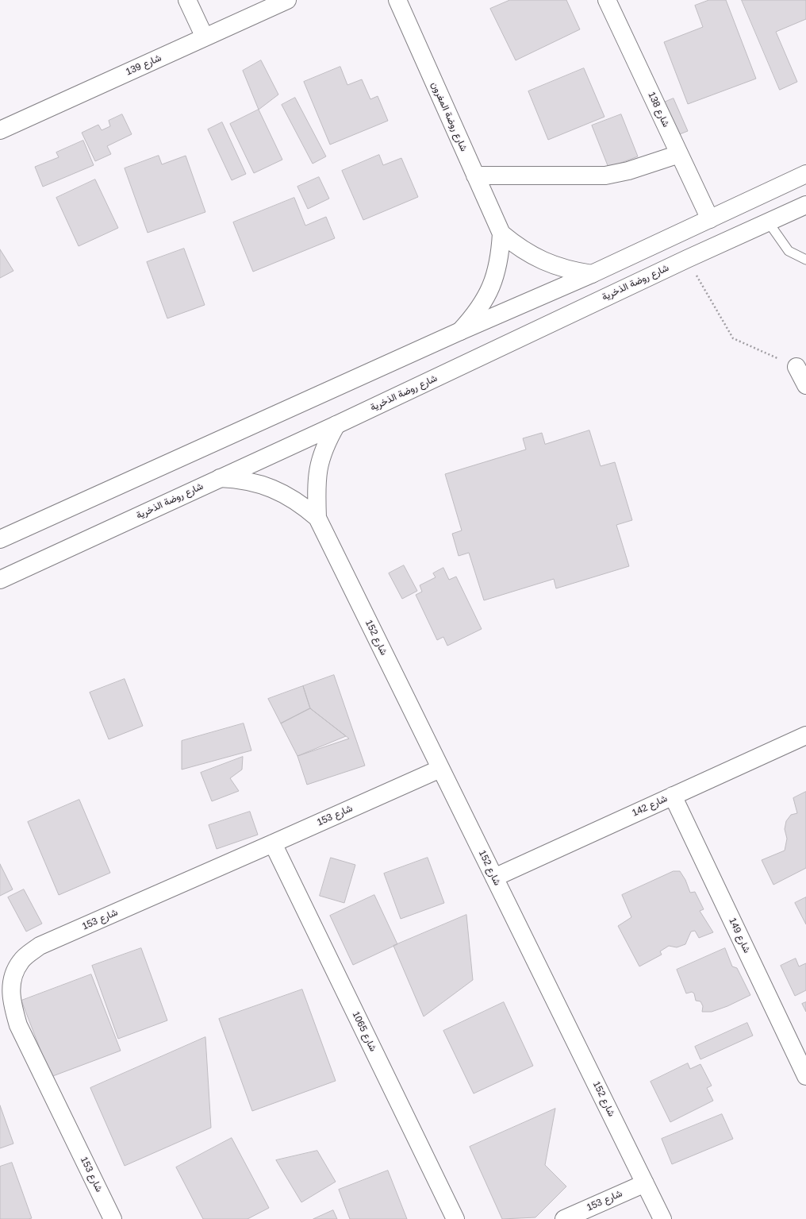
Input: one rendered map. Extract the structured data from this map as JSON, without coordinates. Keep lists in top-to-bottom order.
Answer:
{
  "streets": {
    "street": [
      "شارع 139",
      "شارع 138",
      "شارع روضة المغرون",
      "شارع روضة الذخرية",
      "شارع 152",
      "شارع 142",
      "شارع 153",
      "شارع 149",
      "شارع 1065"
    ]
  },
  "crossings": [
    ["شارع روضة الذخرية", "شارع 152"],
    ["شارع 152", "شارع 142"],
    ["شارع 152", "شارع 153"],
    ["شارع 142", "شارع 149"],
    ["شارع 153", "شارع 1065"]
  ]
}
